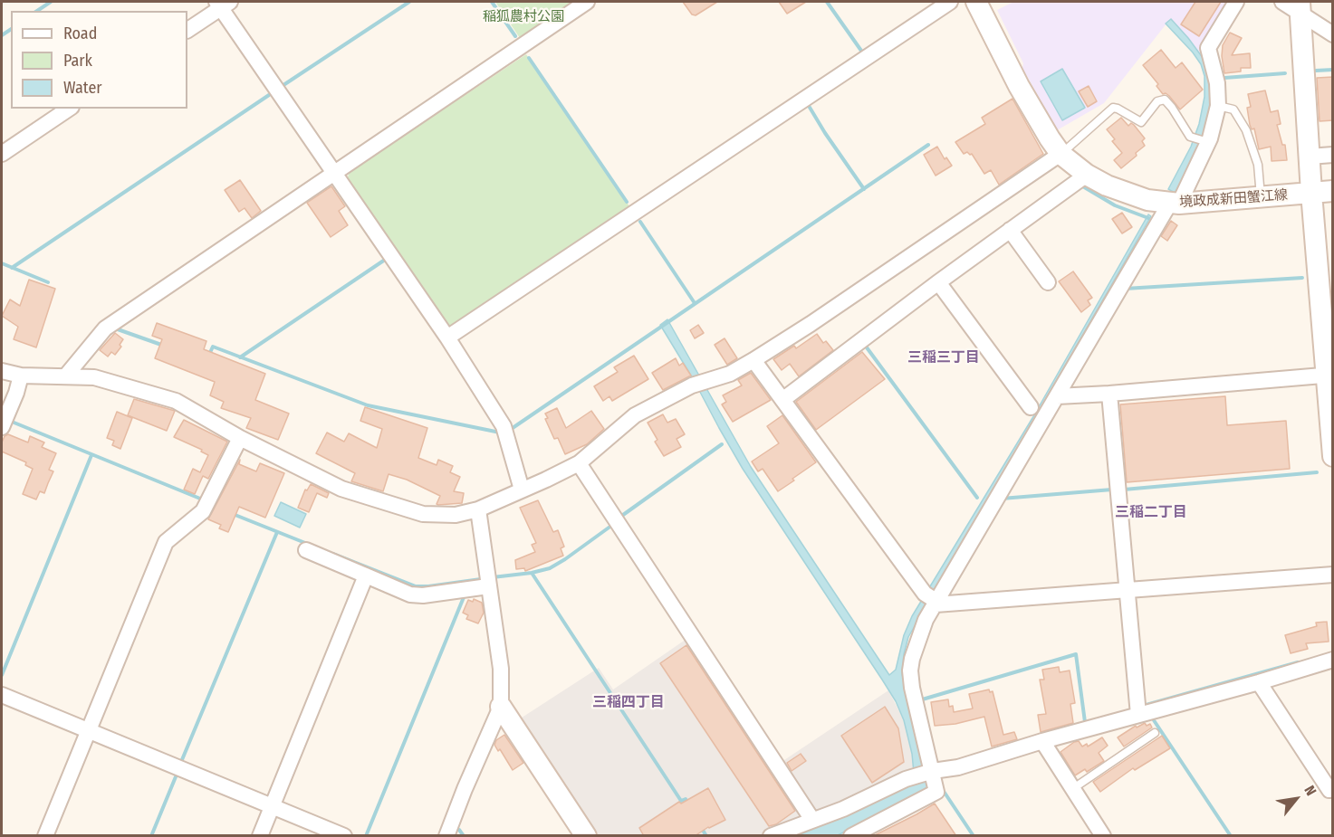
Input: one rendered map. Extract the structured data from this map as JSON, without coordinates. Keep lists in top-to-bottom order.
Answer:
{
  "streets": {
    "street": ["境政成新田蟹江線"]
  },
  "districts": ["三稲三丁目", "三稲二丁目", "三稲四丁目"],
  "parks": ["稲狐農村公園"],
  "legend": ["Road", "Park", "Water"],
  "north": "top right"
}
